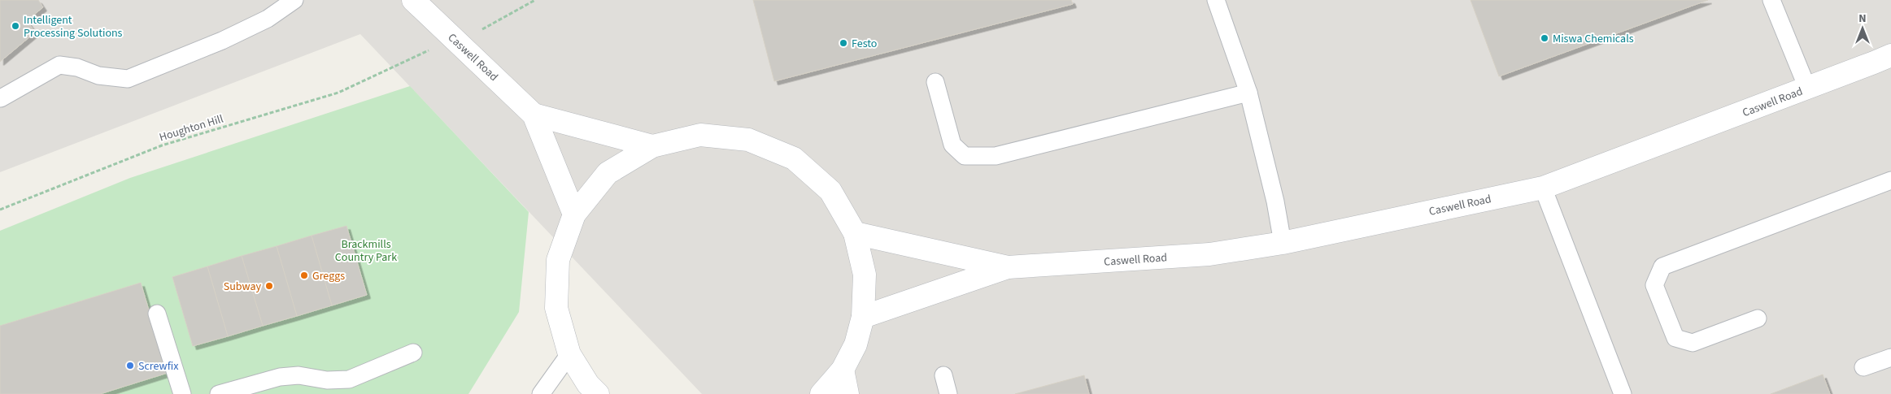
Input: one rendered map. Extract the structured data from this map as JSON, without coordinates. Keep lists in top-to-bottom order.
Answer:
{
  "streets": {
    "street": ["Caswell Road"],
    "path": ["Houghton Hill"]
  },
  "parks": ["Brackmills Country Park"],
  "places": [
    "Intelligent Processing Solutions",
    "Miswa Chemicals",
    "Festo",
    "Greggs",
    "Subway",
    "Screwfix"
  ],
  "north": "top"
}
